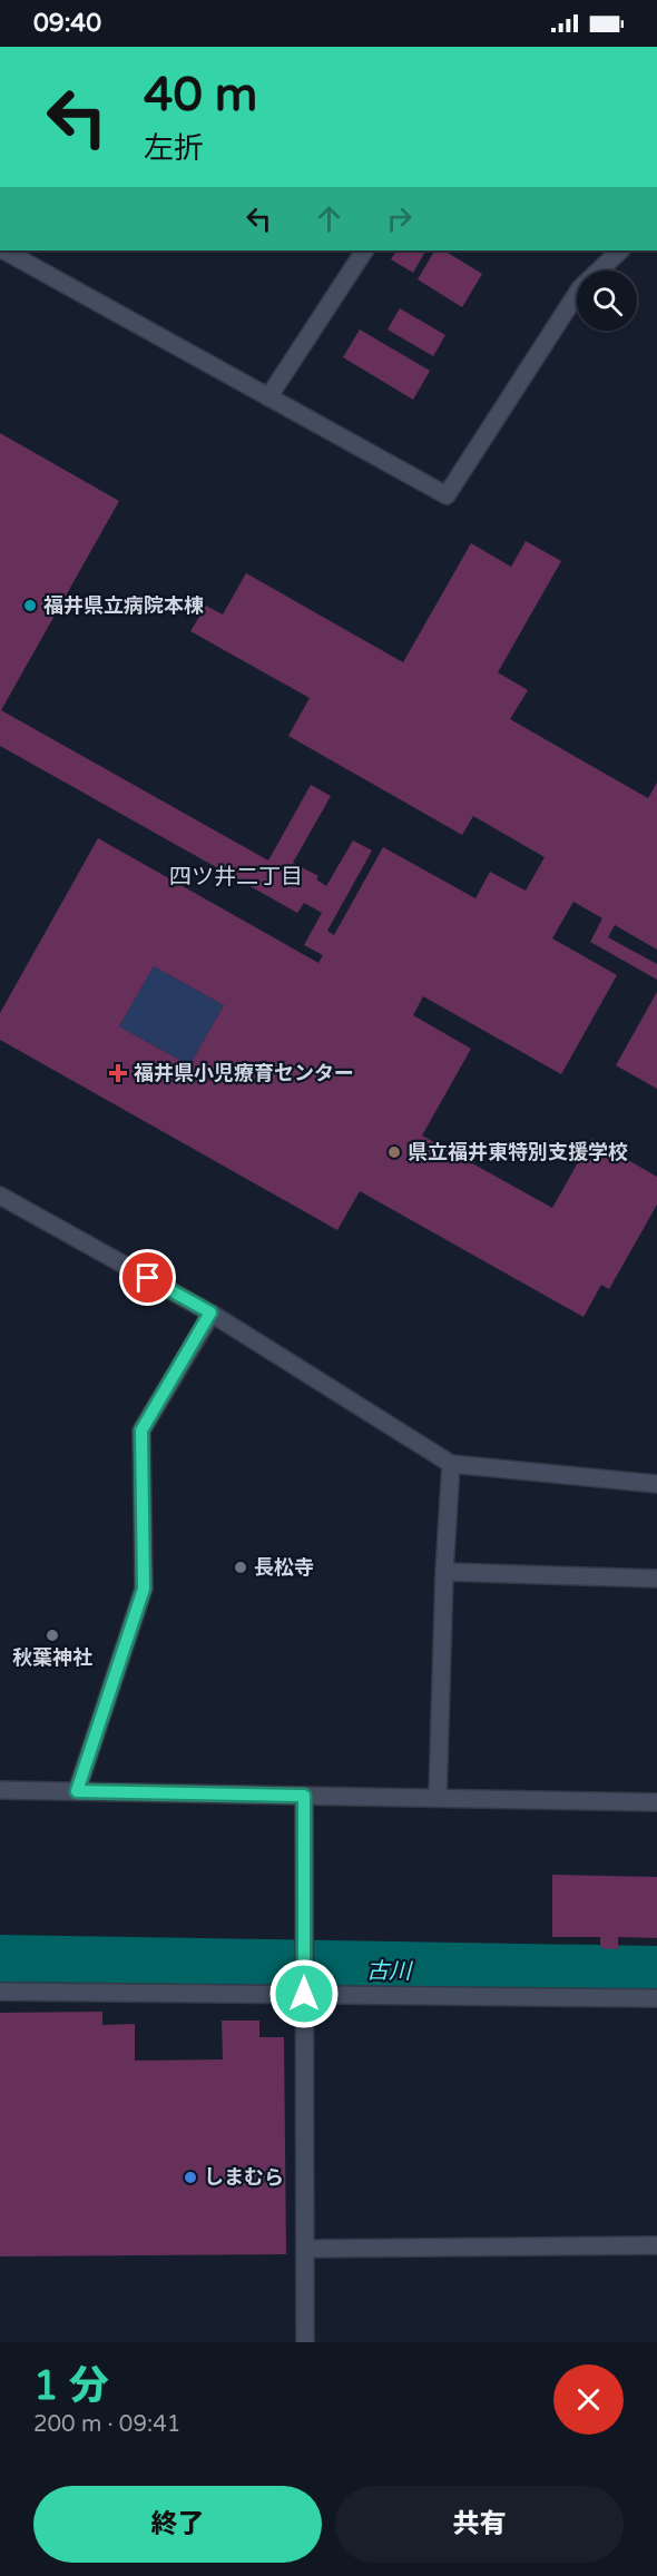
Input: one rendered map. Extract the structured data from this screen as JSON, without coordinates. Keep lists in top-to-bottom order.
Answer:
{
  "districts": ["四ツ井二丁目"],
  "water": ["古川"],
  "places": {
    "other": [
      "福井県立病院本棟",
      "県立福井東特別支援学校",
      "長松寺",
      "秋葉神社",
      "しまむら"
    ],
    "health": ["福井県小児療育センター"]
  },
  "page": {
    "status": "09:40",
    "turn": ["40 m", "左折"],
    "heading": ["1 分", "200 m · 09:41"],
    "buttons": ["終了", "共有"]
  }
}
